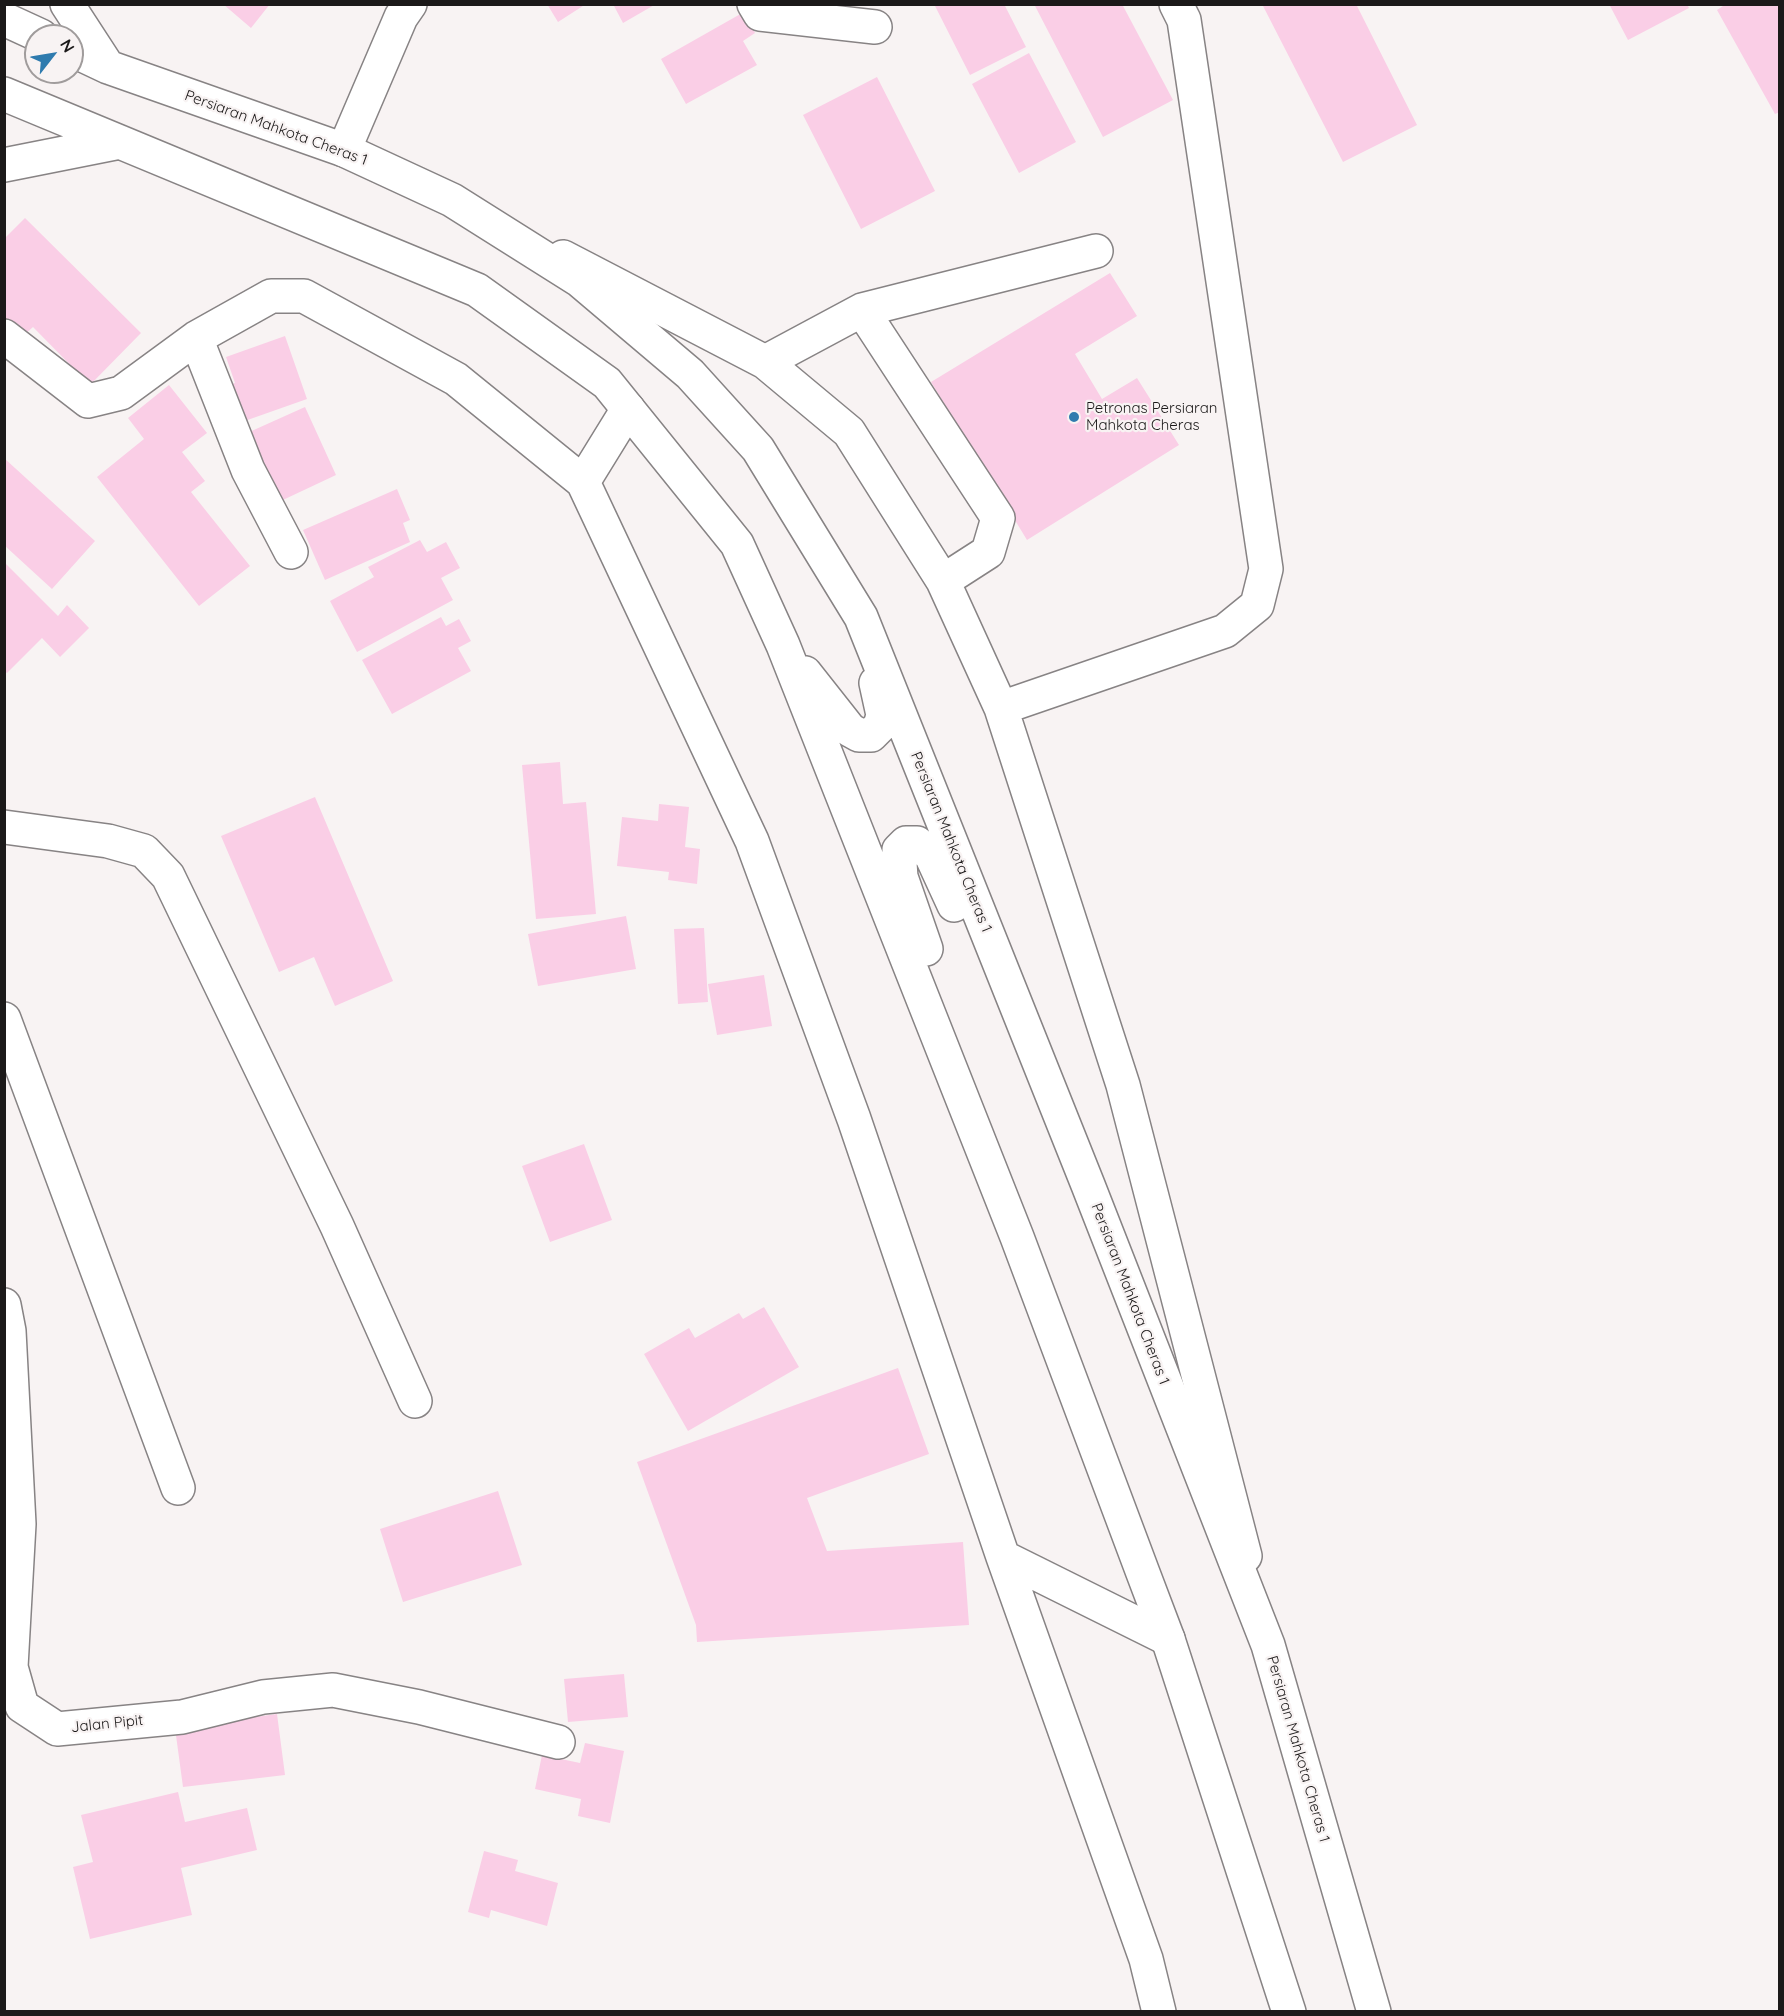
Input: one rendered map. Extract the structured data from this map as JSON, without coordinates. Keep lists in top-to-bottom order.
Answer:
{
  "streets": {
    "main road": ["Persiaran Mahkota Cheras 1", "Jalan Pipit"]
  },
  "places": ["Petronas Persiaran Mahkota Cheras"],
  "north": "top right"
}
